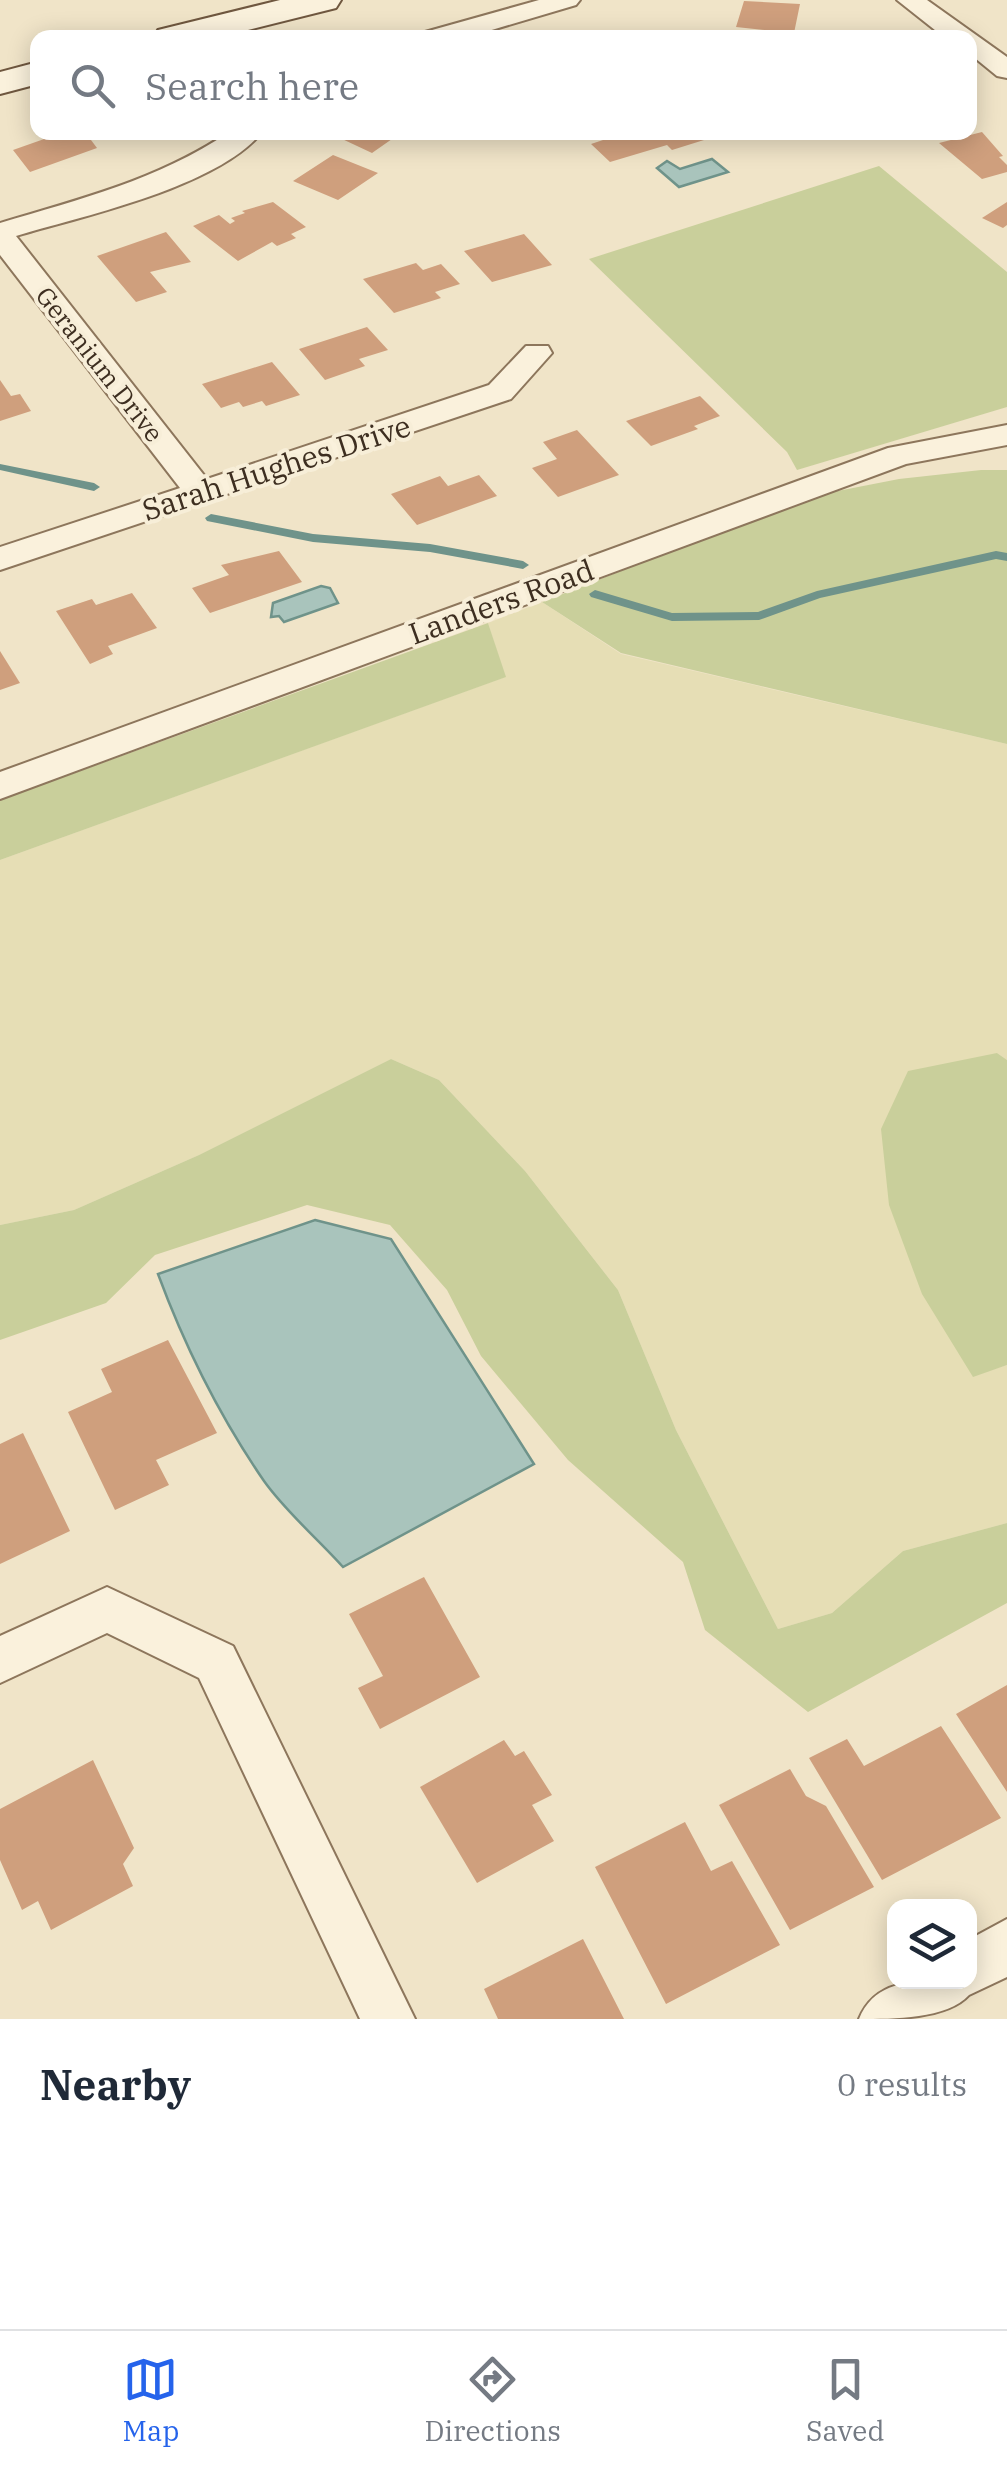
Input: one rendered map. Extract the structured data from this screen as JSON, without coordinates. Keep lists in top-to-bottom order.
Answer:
{
  "streets": {
    "street": ["Geranium Drive", "Sarah Hughes Drive", "Landers Road"]
  },
  "crossings": [
    ["Geranium Drive", "Sarah Hughes Drive"]
  ],
  "page": {
    "search": "Search here",
    "heading": ["Nearby", "0 results"],
    "nav": ["Map", "Directions", "Saved"]
  }
}
